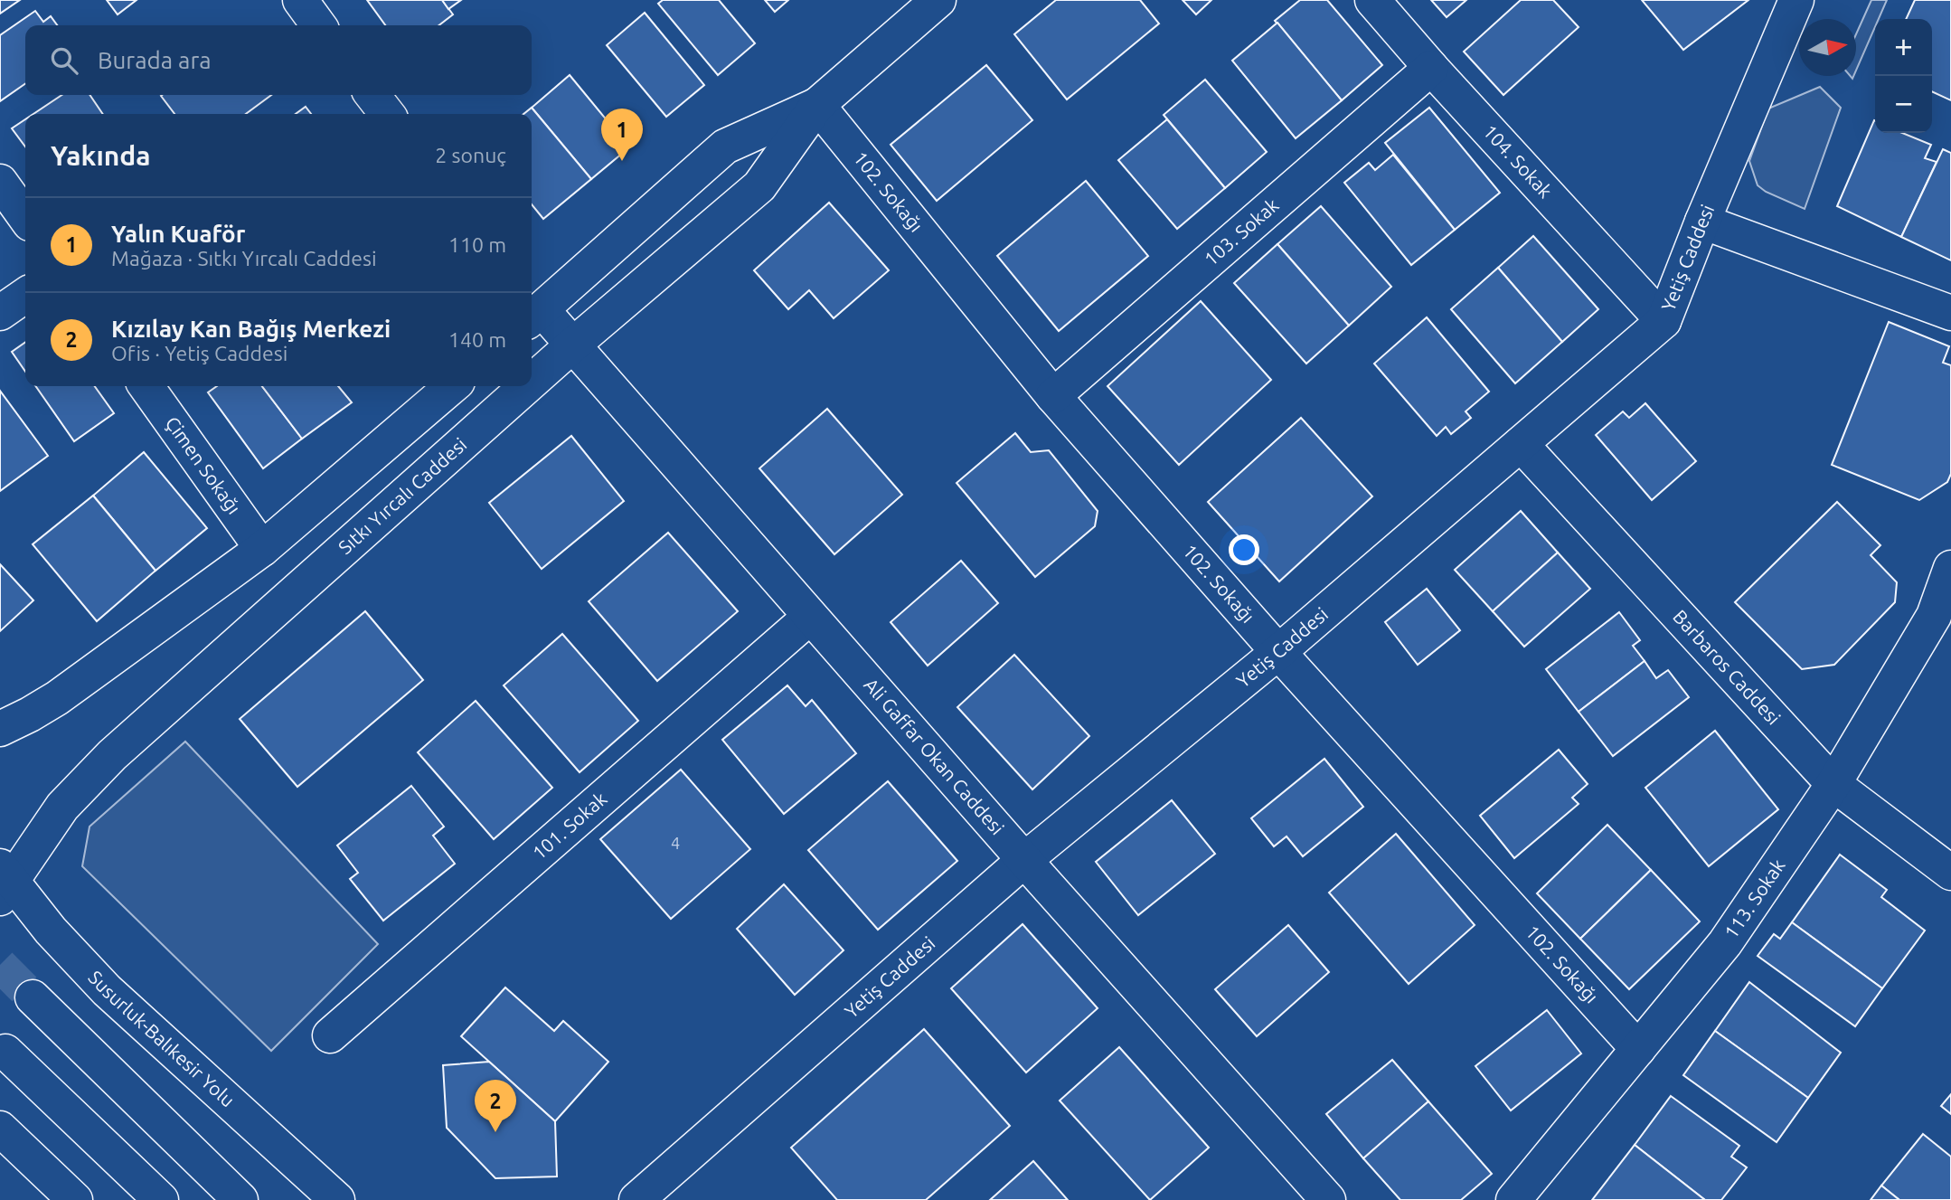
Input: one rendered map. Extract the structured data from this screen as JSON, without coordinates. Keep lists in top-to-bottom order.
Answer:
{
  "streets": {
    "main road": [
      "104. Sokak",
      "102. Sokağı",
      "103. Sokak",
      "Yetiş Caddesi",
      "Çimen Sokağı",
      "Sıtkı Yırcalı Caddesi",
      "Barbaros Caddesi",
      "Ali Gaffar Okan Caddesi",
      "101. Sokak",
      "113. Sokak",
      "Susurluk-Balıkesir Yolu"
    ]
  },
  "crossings": [
    ["104. Sokak", "103. Sokak"],
    ["104. Sokak", "Yetiş Caddesi"],
    ["102. Sokağı", "103. Sokak"],
    ["102. Sokağı", "Yetiş Caddesi"],
    ["102. Sokağı", "Sıtkı Yırcalı Caddesi"],
    ["102. Sokağı", "113. Sokak"],
    ["Yetiş Caddesi", "Barbaros Caddesi"],
    ["Yetiş Caddesi", "Ali Gaffar Okan Caddesi"],
    ["Sıtkı Yırcalı Caddesi", "Ali Gaffar Okan Caddesi"],
    ["Sıtkı Yırcalı Caddesi", "Susurluk-Balıkesir Yolu"],
    ["Barbaros Caddesi", "113. Sokak"],
    ["Ali Gaffar Okan Caddesi", "101. Sokak"]
  ],
  "house_numbers": ["4"],
  "north": "right",
  "page": {
    "map_buttons": ["+", "−"],
    "search": "Burada ara",
    "pins": ["1", "2"],
    "heading": ["Yakında", "2 sonuç"],
    "list": [
      {
        "mark": "1",
        "name": "Yalın Kuaför",
        "note": "Mağaza · Sıtkı Yırcalı Caddesi",
        "value": "110 m"
      },
      {
        "mark": "2",
        "name": "Kızılay Kan Bağış Merkezi",
        "note": "Ofis · Yetiş Caddesi",
        "value": "140 m"
      }
    ]
  }
}
